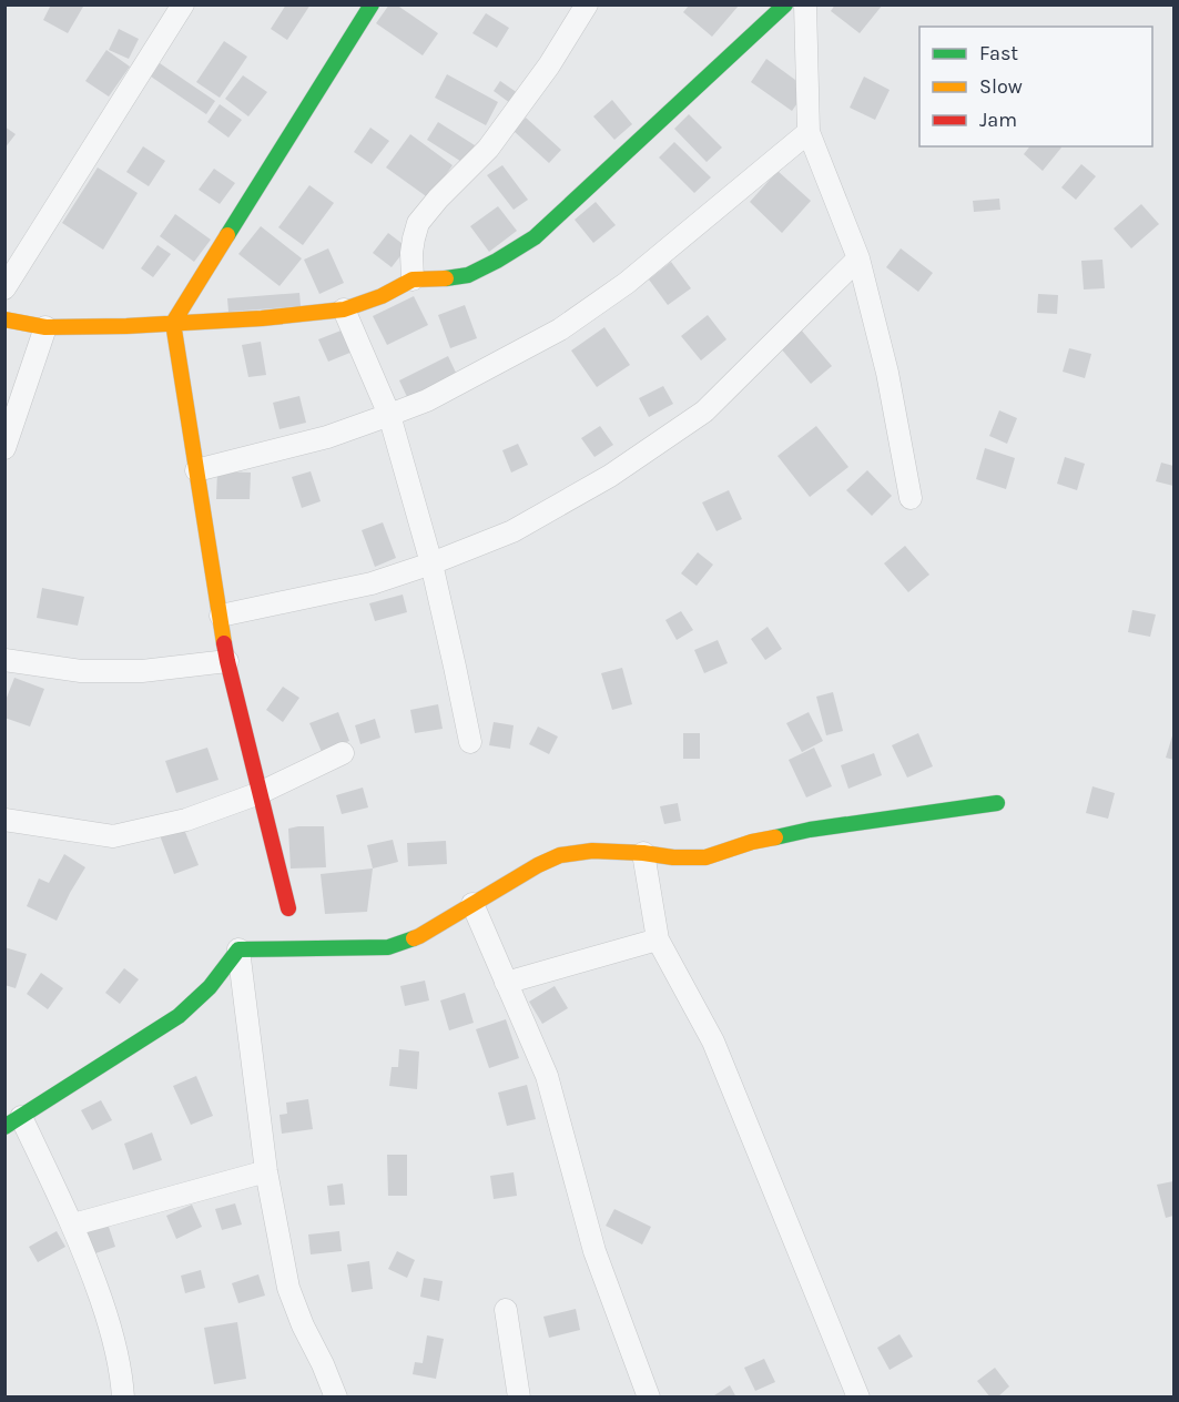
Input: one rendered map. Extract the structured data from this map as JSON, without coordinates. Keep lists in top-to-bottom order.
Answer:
{
  "legend": ["Fast", "Slow", "Jam"]
}
